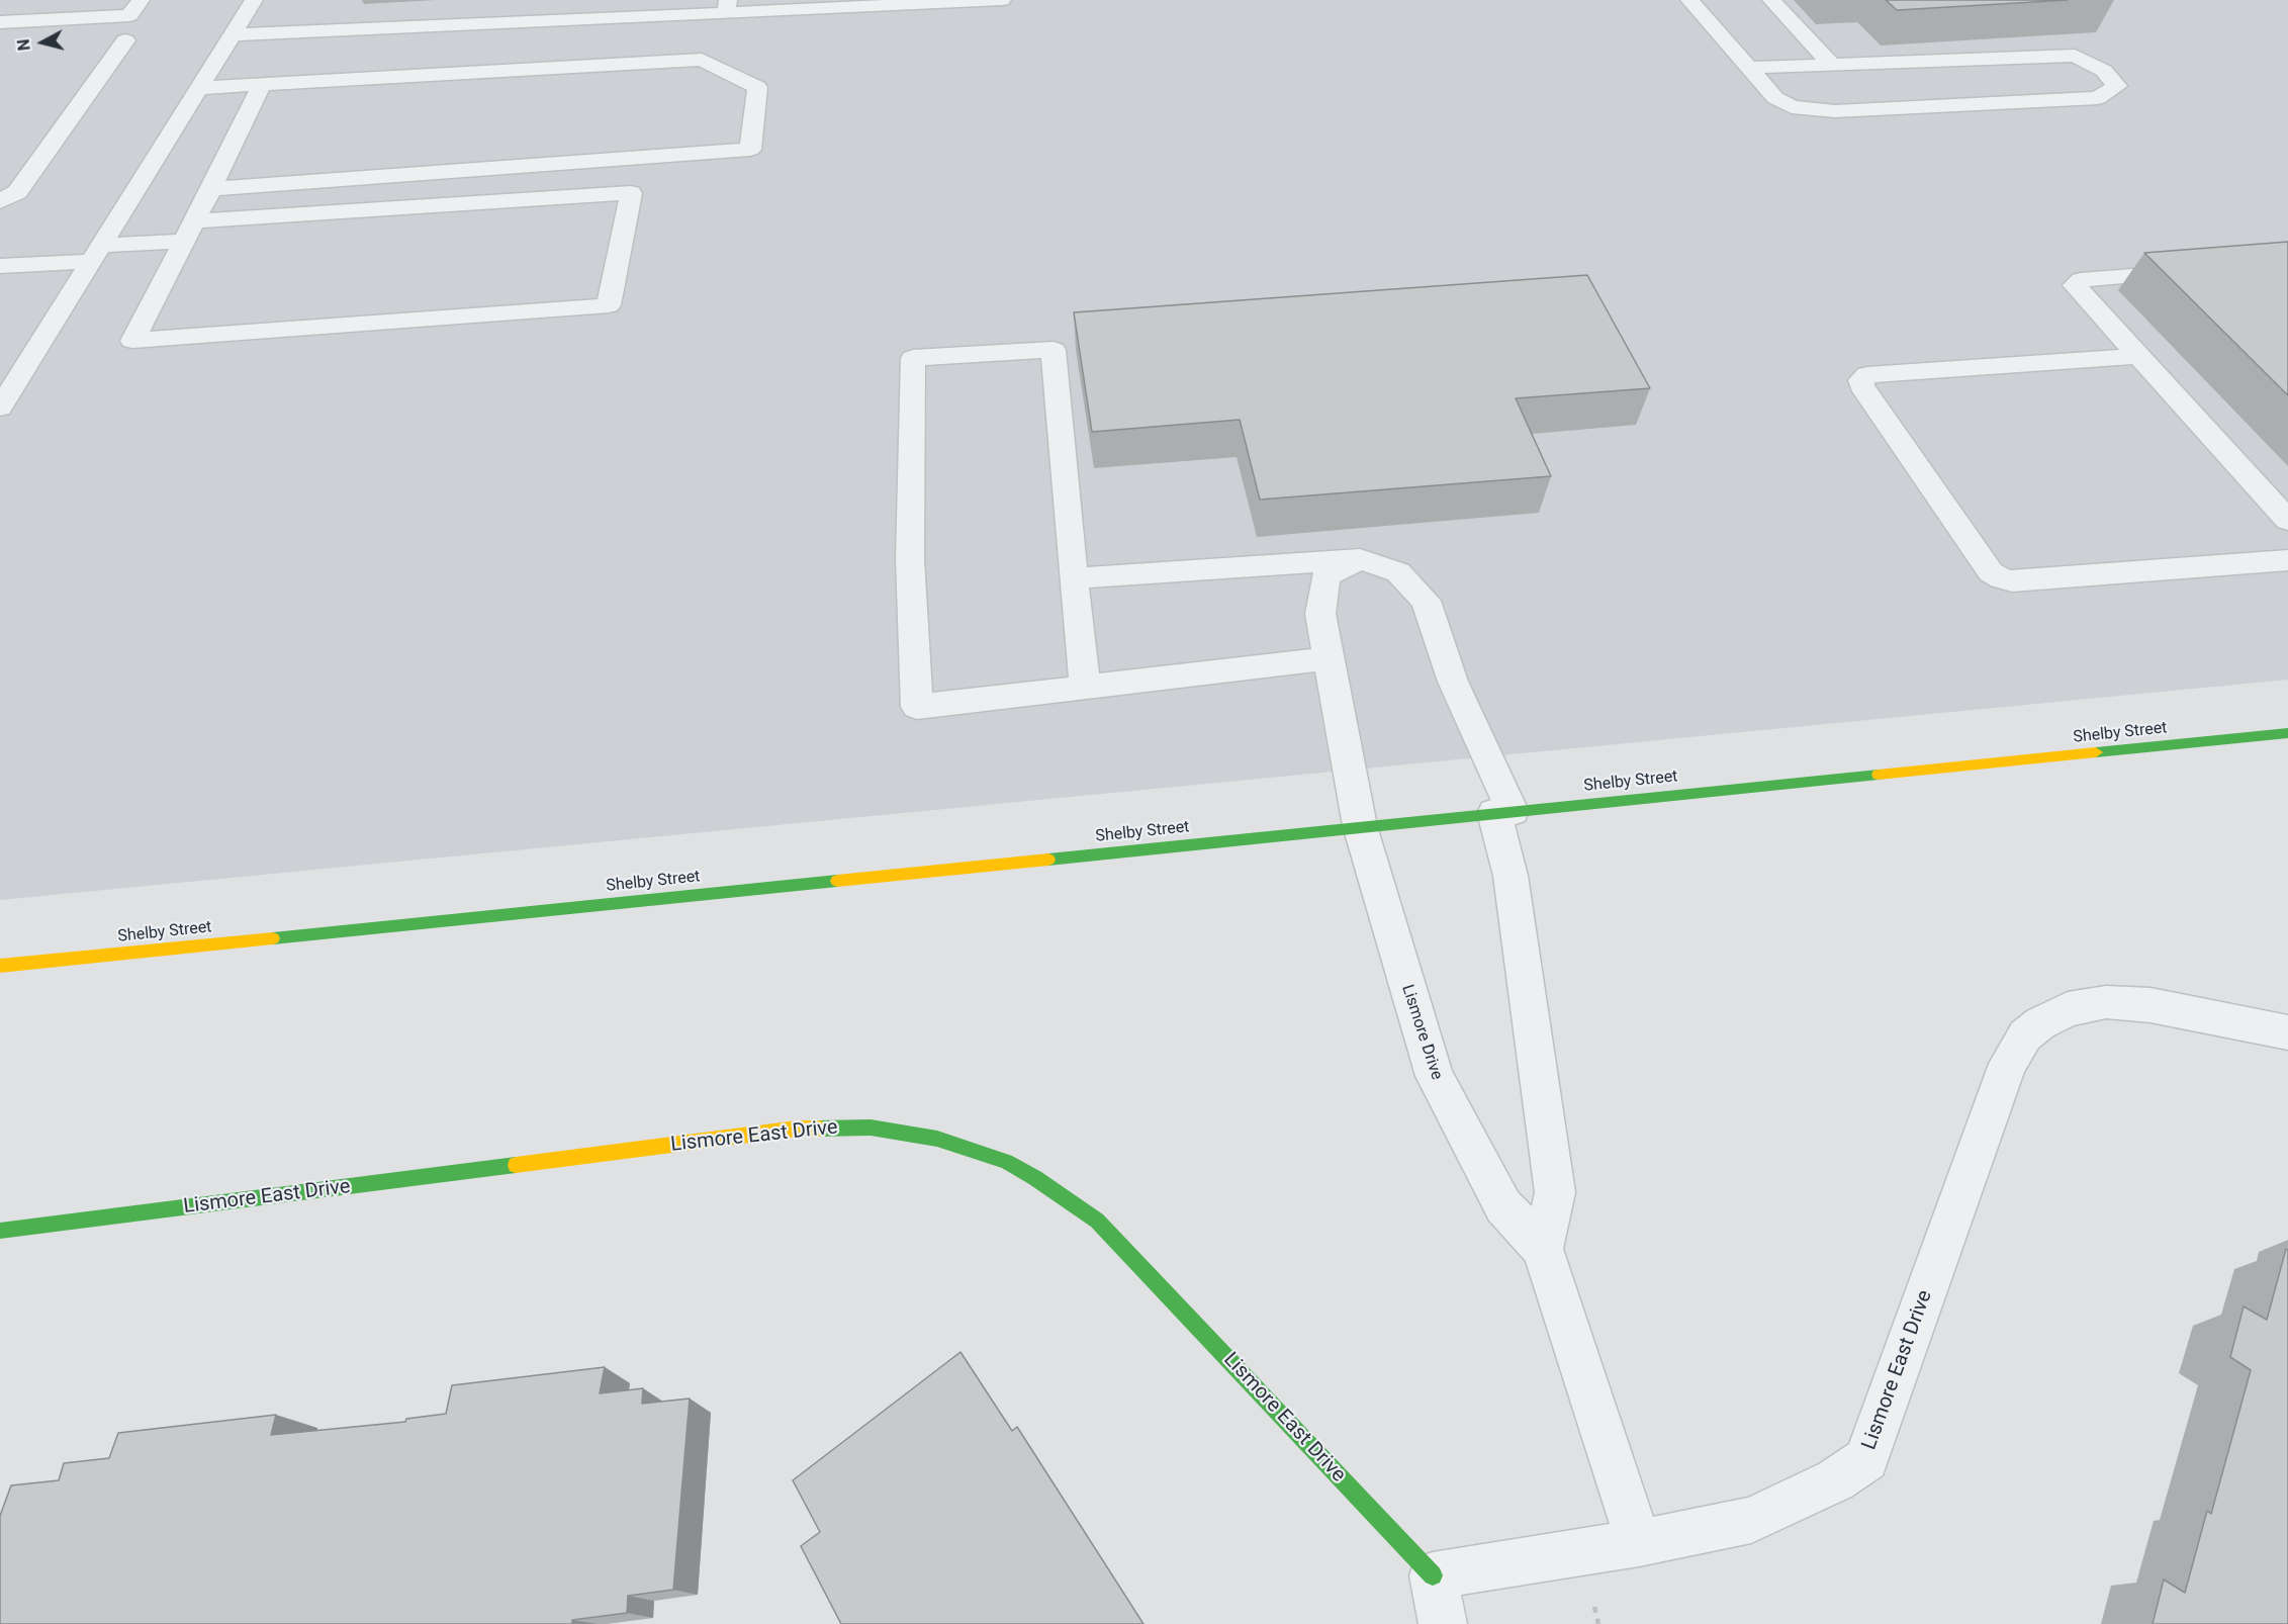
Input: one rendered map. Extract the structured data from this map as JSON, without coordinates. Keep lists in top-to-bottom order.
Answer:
{
  "streets": {
    "street": ["Shelby Street", "Lismore Drive", "Lismore East Drive"]
  },
  "crossings": [
    ["Shelby Street", "Lismore Drive"],
    ["Lismore Drive", "Lismore East Drive"]
  ],
  "north": "left"
}
